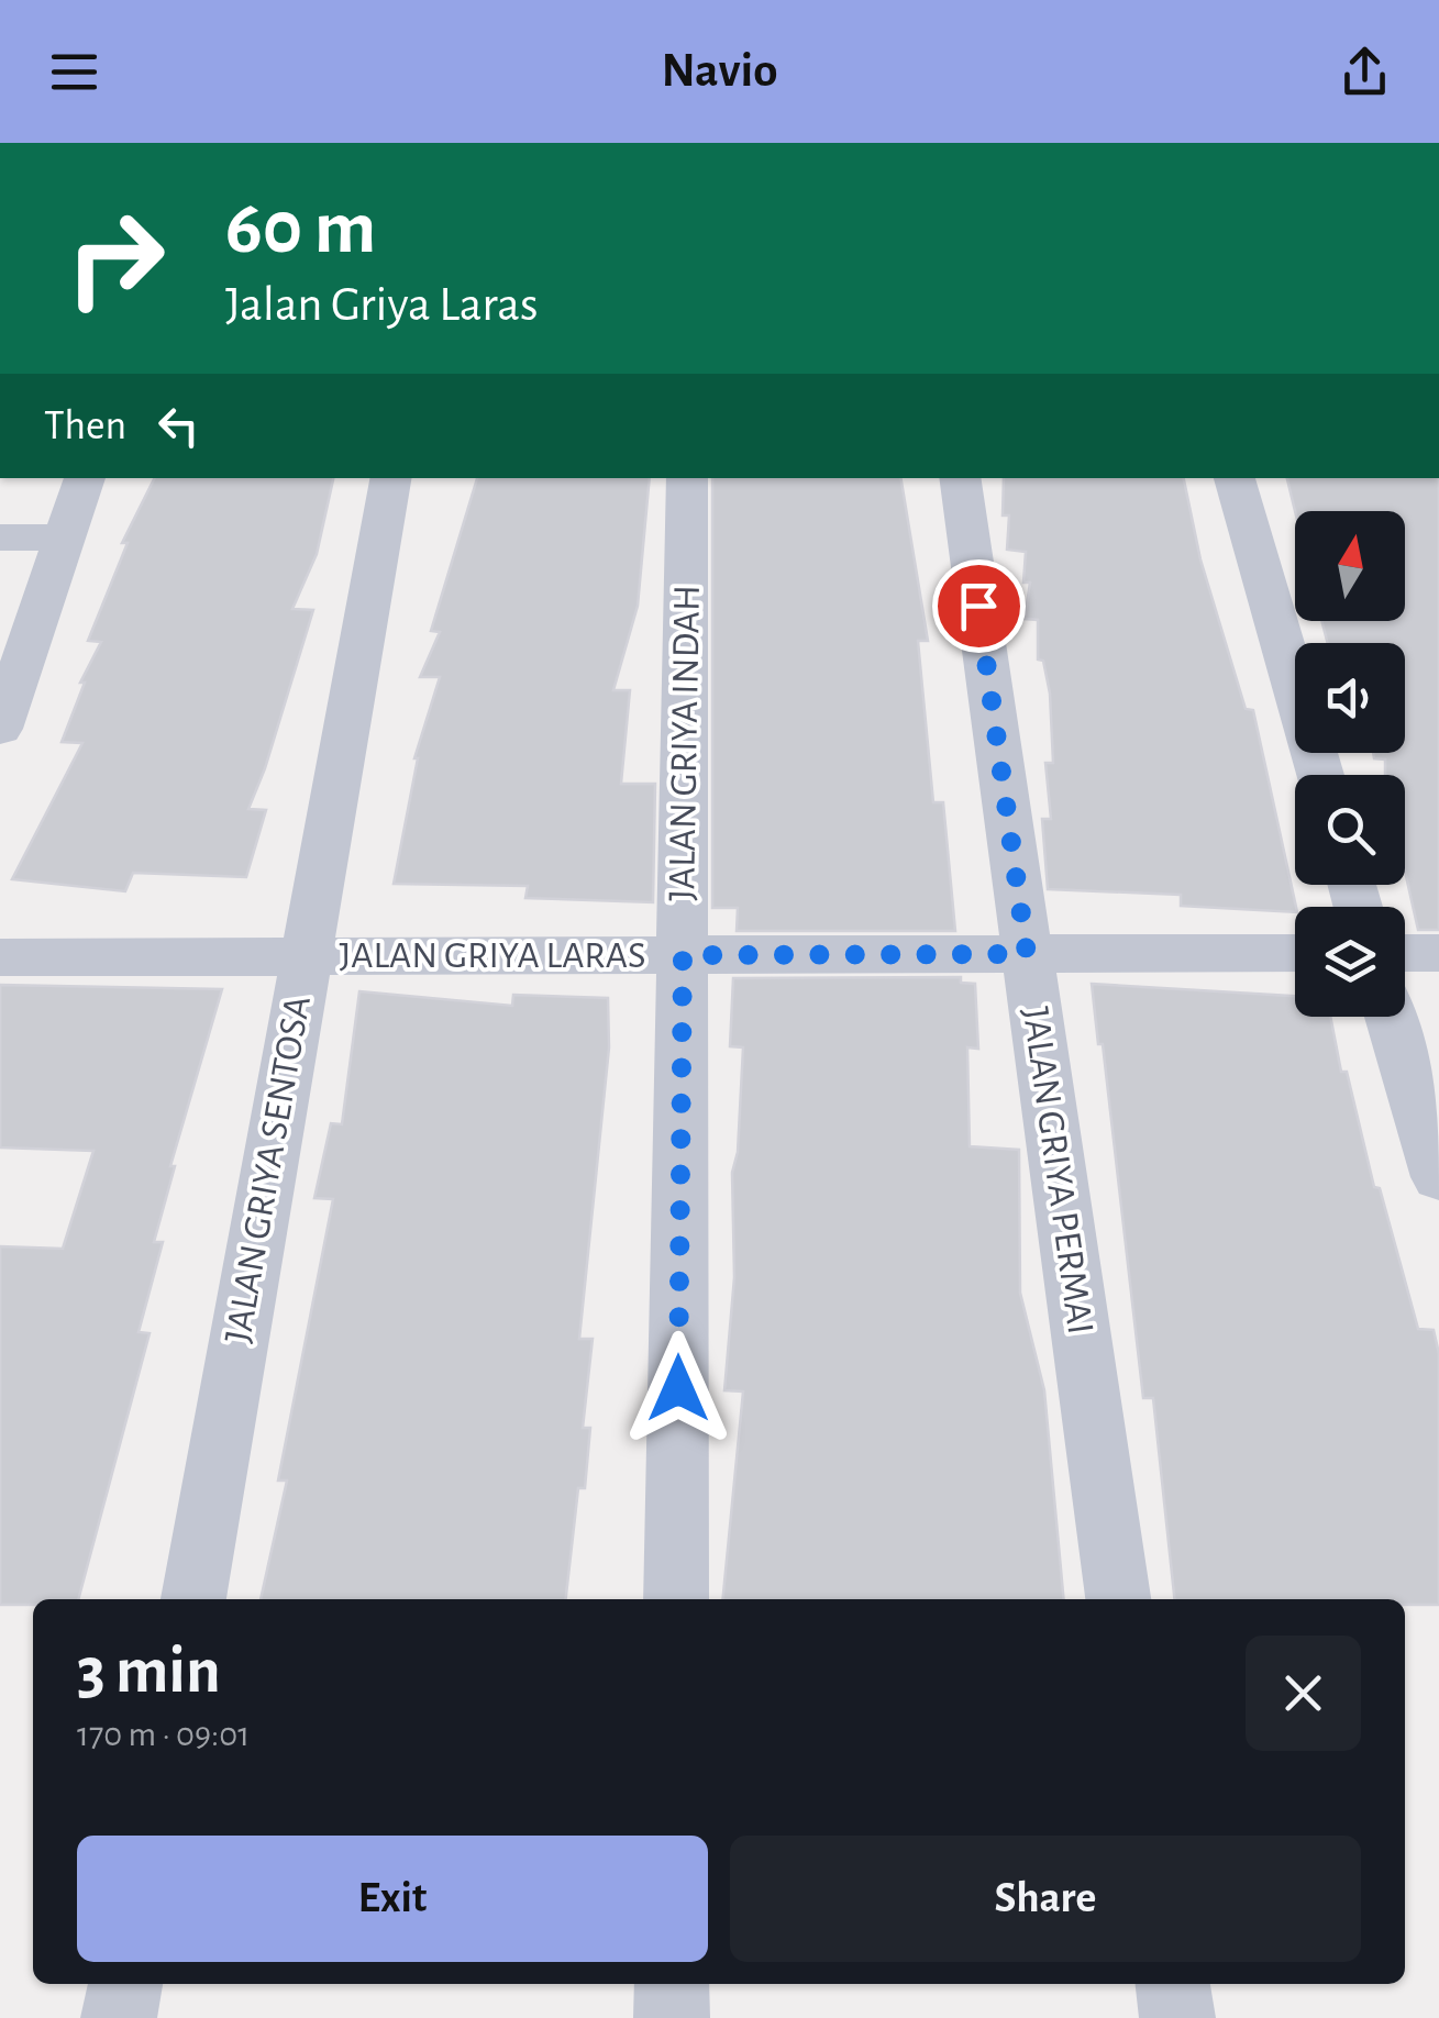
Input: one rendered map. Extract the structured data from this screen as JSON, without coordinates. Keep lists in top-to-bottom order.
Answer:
{
  "streets": {
    "street": [
      "JALAN GRIYA INDAH",
      "JALAN GRIYA LARAS",
      "JALAN GRIYA SENTOSA",
      "JALAN GRIYA PERMAI"
    ]
  },
  "crossings": [
    ["JALAN GRIYA INDAH", "JALAN GRIYA LARAS"],
    ["JALAN GRIYA LARAS", "JALAN GRIYA SENTOSA"],
    ["JALAN GRIYA LARAS", "JALAN GRIYA PERMAI"]
  ],
  "north": "top",
  "page": {
    "header": "Navio",
    "turn": ["60 m", "Jalan Griya Laras"],
    "then": "Then",
    "heading": ["3 min", "170 m · 09:01"],
    "buttons": ["Exit", "Share"]
  }
}
